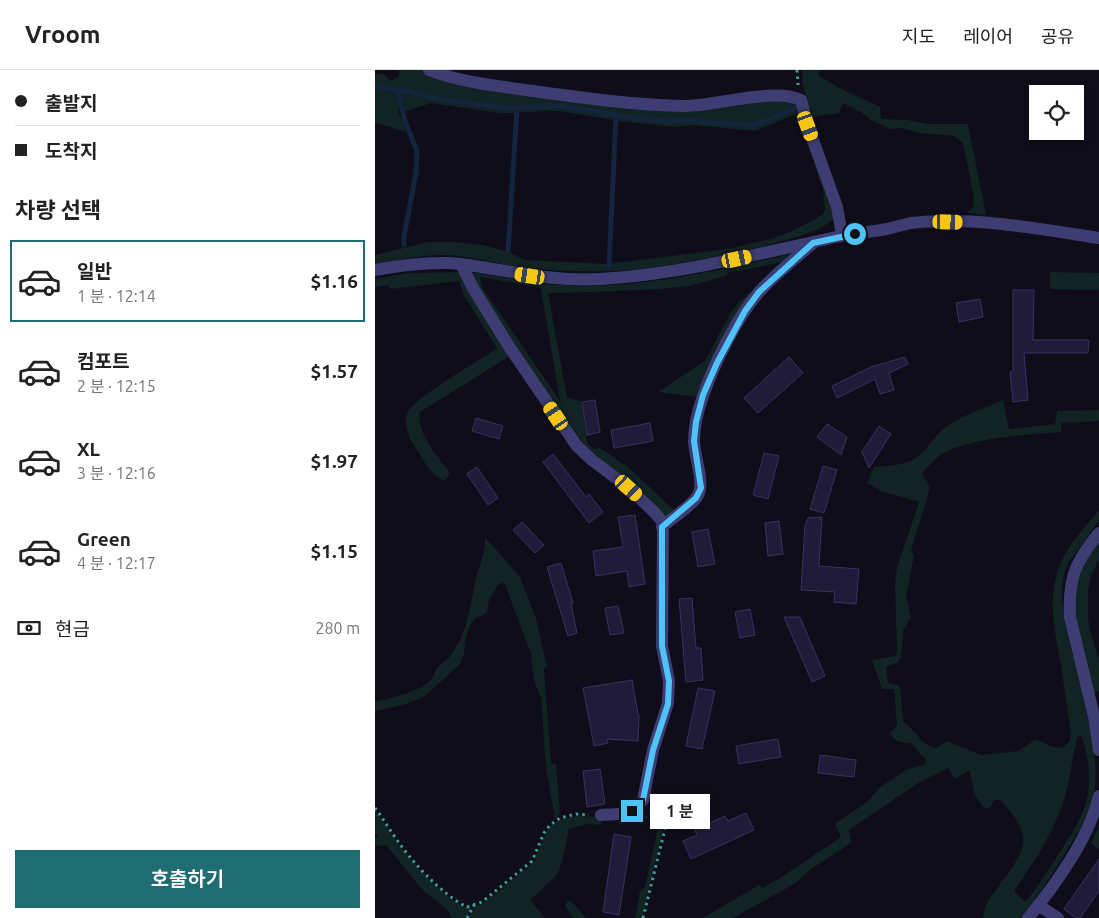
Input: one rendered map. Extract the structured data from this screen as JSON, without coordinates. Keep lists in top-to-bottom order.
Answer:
{
  "page": {
    "header": "Vroom",
    "nav": ["지도", "레이어", "공유"],
    "banner": ["출발지", "도착지"],
    "heading": "차량 선택",
    "list": [
      {
        "name": "일반",
        "note": "1 분 · 12:14",
        "value": "$1.16"
      },
      {
        "name": "컴포트",
        "note": "2 분 · 12:15",
        "value": "$1.57"
      },
      {
        "name": "XL",
        "note": "3 분 · 12:16",
        "value": "$1.97"
      },
      {
        "name": "Green",
        "note": "4 분 · 12:17",
        "value": "$1.15"
      }
    ],
    "pay": ["현금", "280 m"],
    "bubble": "1 분",
    "buttons": "호출하기"
  }
}
